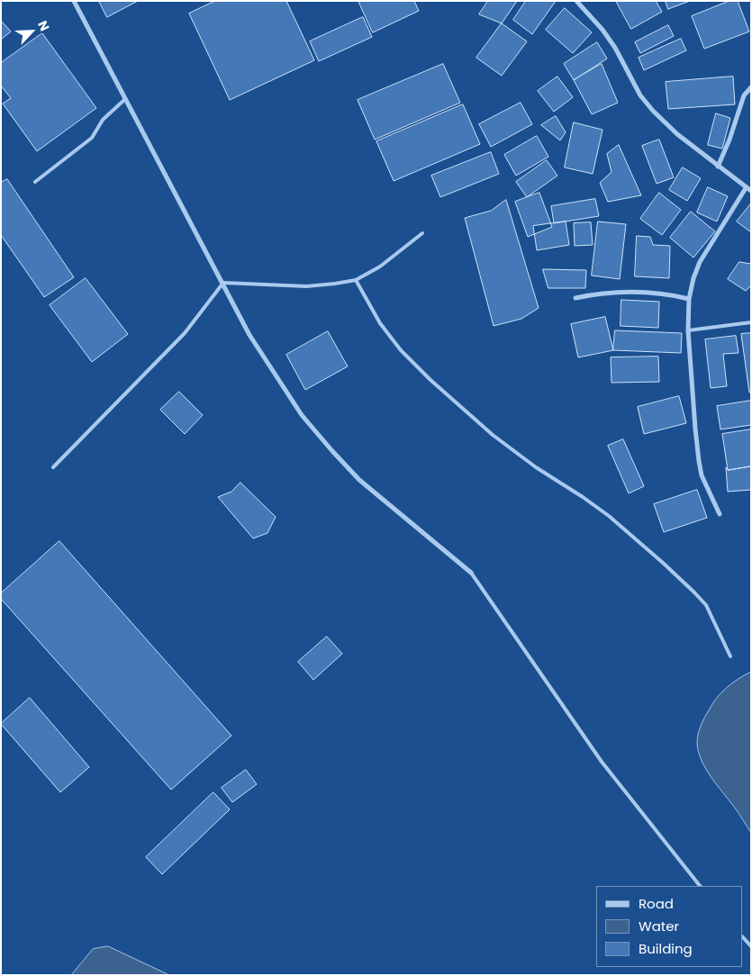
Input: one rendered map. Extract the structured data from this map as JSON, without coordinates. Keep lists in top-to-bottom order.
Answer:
{
  "legend": ["Road", "Water", "Building"],
  "north": "top right"
}
